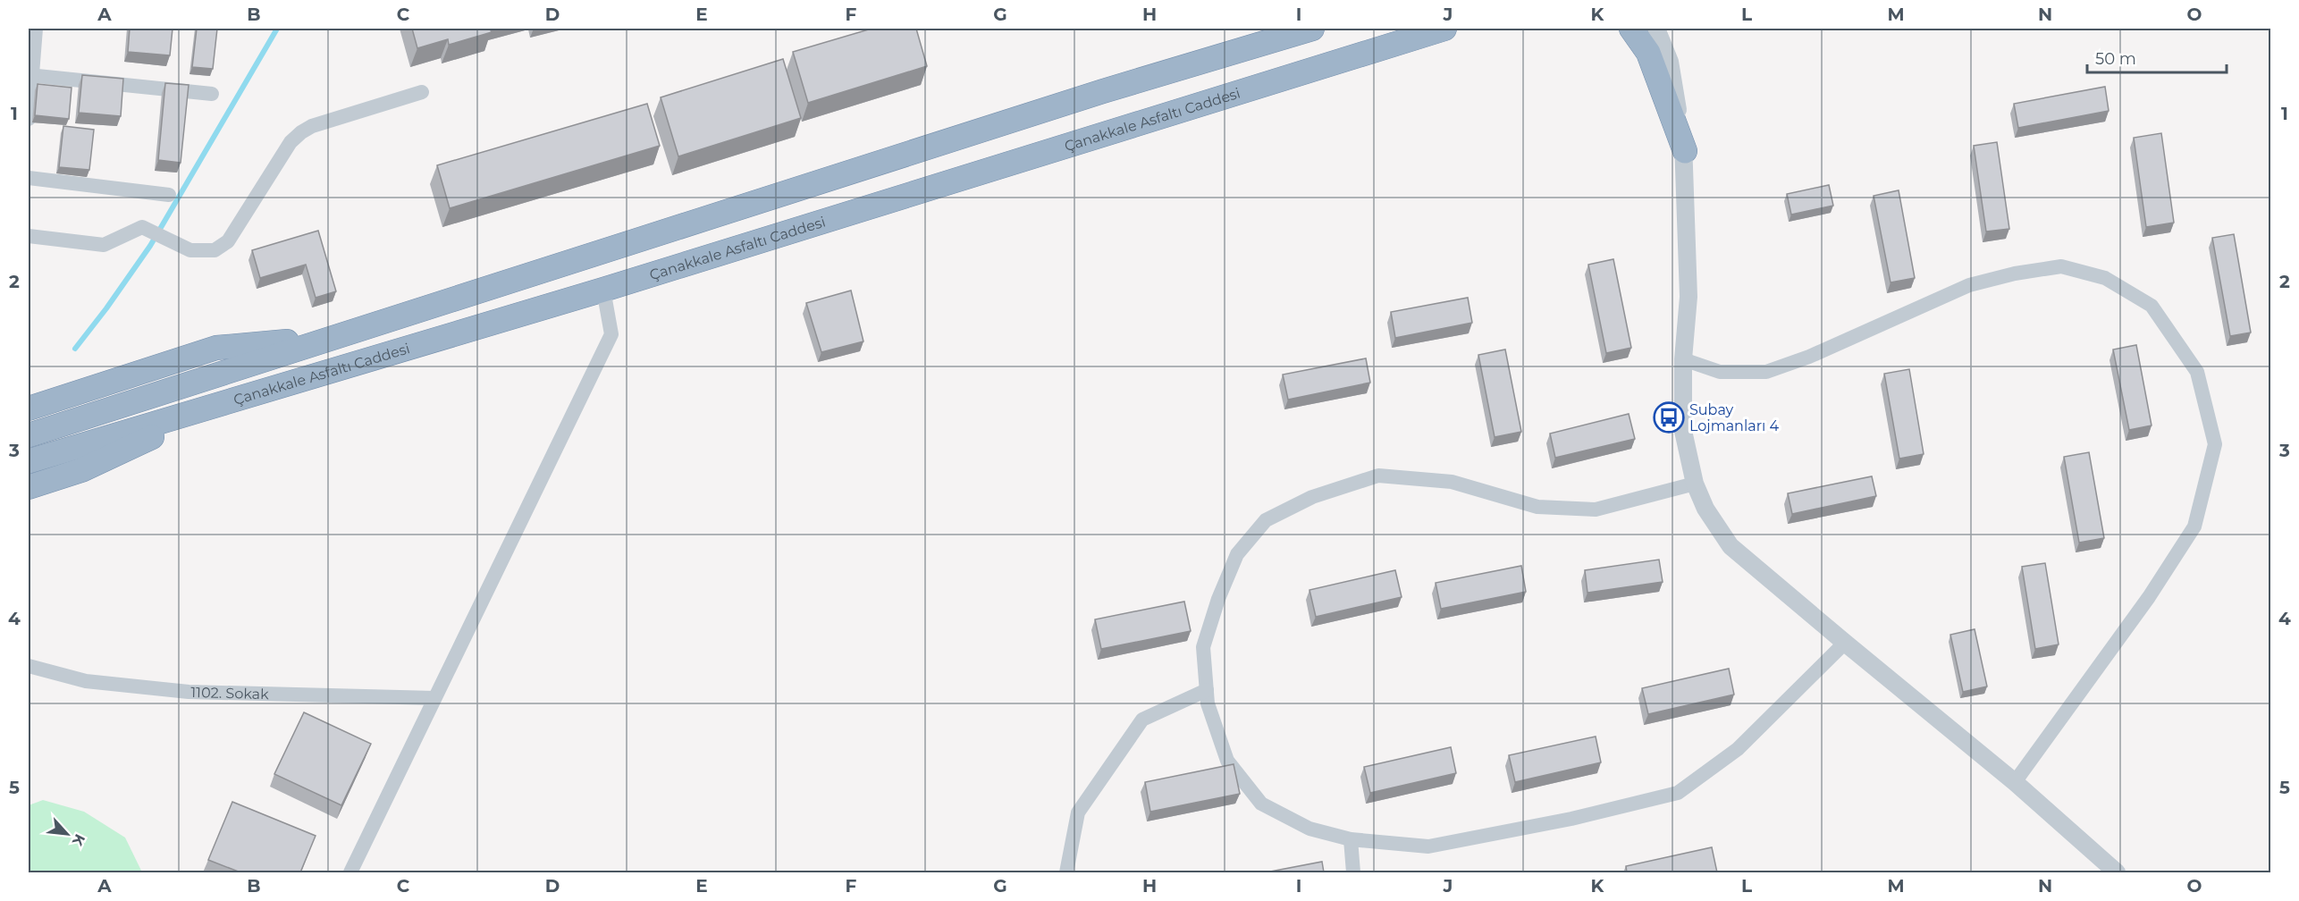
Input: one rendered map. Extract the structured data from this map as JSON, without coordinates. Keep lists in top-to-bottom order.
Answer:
{
  "streets": {
    "highway": ["Çanakkale Asfaltı Caddesi"],
    "street": ["1102. Sokak"]
  },
  "places": {
    "bus stop": ["Subay Lojmanları 4"]
  },
  "scale_bar": "50 m",
  "north": "bottom right",
  "grid": {
    "columns": [
      "A",
      "B",
      "C",
      "D",
      "E",
      "F",
      "G",
      "H",
      "I",
      "J",
      "K",
      "L",
      "M",
      "N",
      "O"
    ],
    "rows": [
      "1",
      "2",
      "3",
      "4",
      "5"
    ]
  }
}
